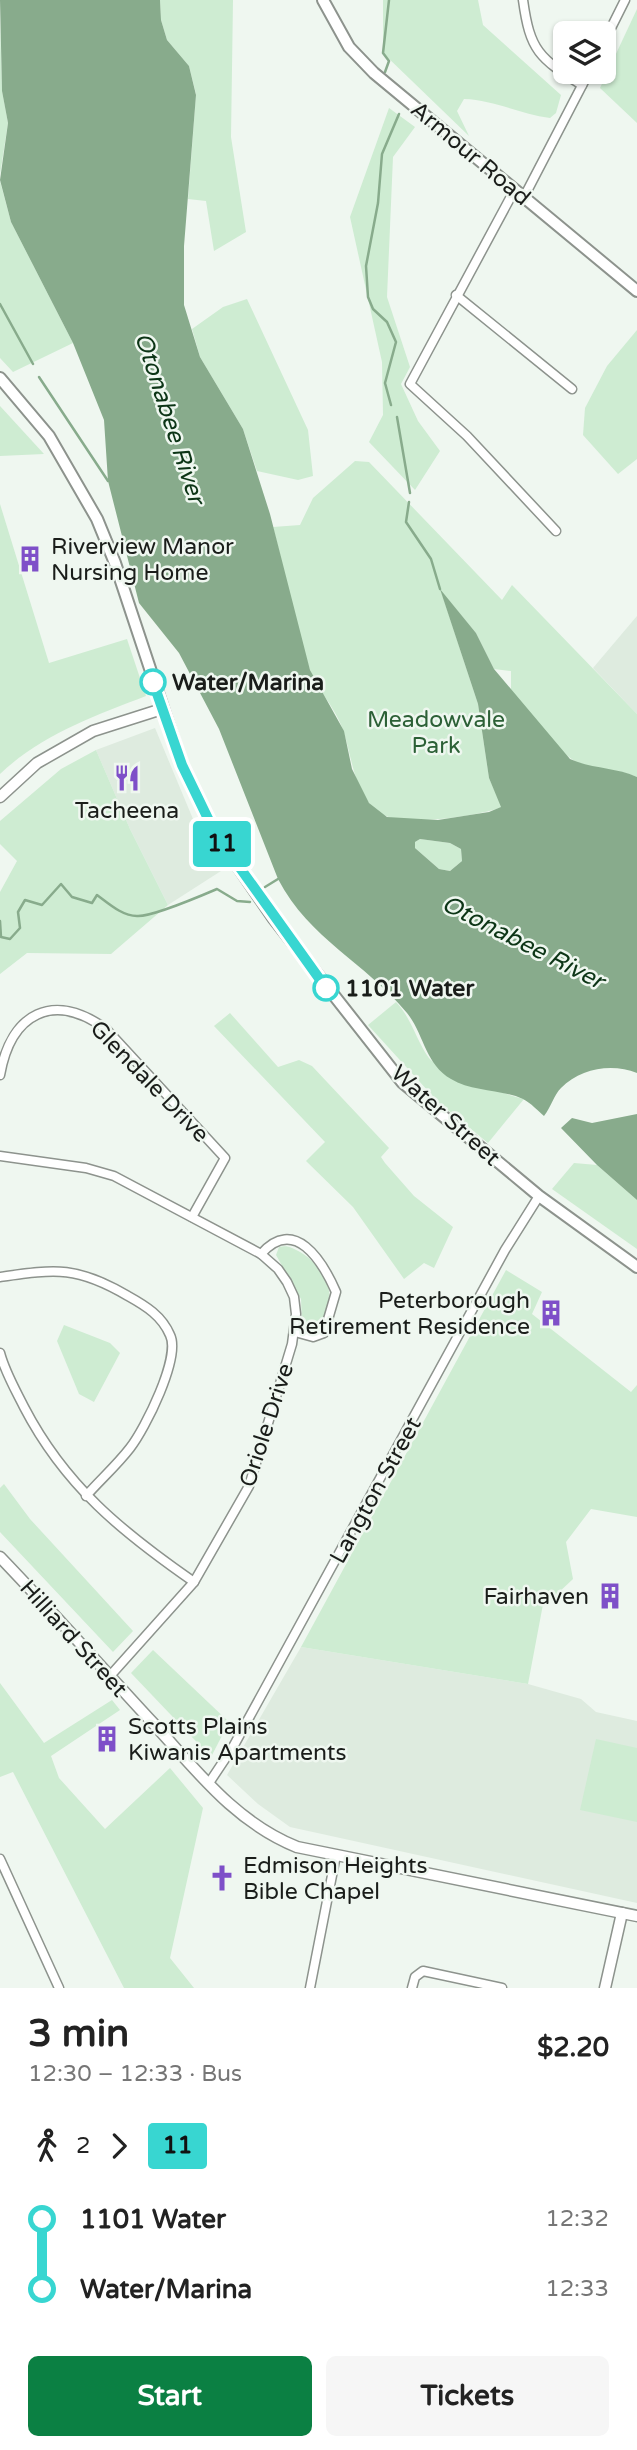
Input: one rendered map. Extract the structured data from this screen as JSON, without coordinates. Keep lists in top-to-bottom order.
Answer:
{
  "streets": {
    "main road": ["Armour Road", "Water Street"],
    "street": [
      "Glendale Drive",
      "Oriole Drive",
      "Langton Street",
      "Hilliard Street"
    ]
  },
  "crossings": [
    ["Glendale Drive", "Oriole Drive"],
    ["Water Street", "Langton Street"],
    ["Oriole Drive", "Hilliard Street"],
    ["Langton Street", "Hilliard Street"]
  ],
  "water": ["Otonabee River"],
  "parks": ["Meadowvale Park"],
  "places": {
    "building": [
      "Riverview Manor Nursing Home",
      "Peterborough Retirement Residence",
      "Fairhaven",
      "Scotts Plains Kiwanis Apartments"
    ],
    "other": ["Water/Marina", "1101 Water"],
    "restaurant": ["Tacheena"],
    "church": ["Edmison Heights Bible Chapel"]
  },
  "lines": ["bus line 11"],
  "page": {
    "on_map": "11",
    "heading": ["3 min", "12:30 – 12:33 · Bus", "$2.20"],
    "legs": ["2", "11"],
    "list": [
      {
        "name": "1101 Water",
        "value": "12:32"
      },
      {
        "name": "Water/Marina",
        "value": "12:33"
      }
    ],
    "buttons": ["Start", "Tickets"]
  }
}
